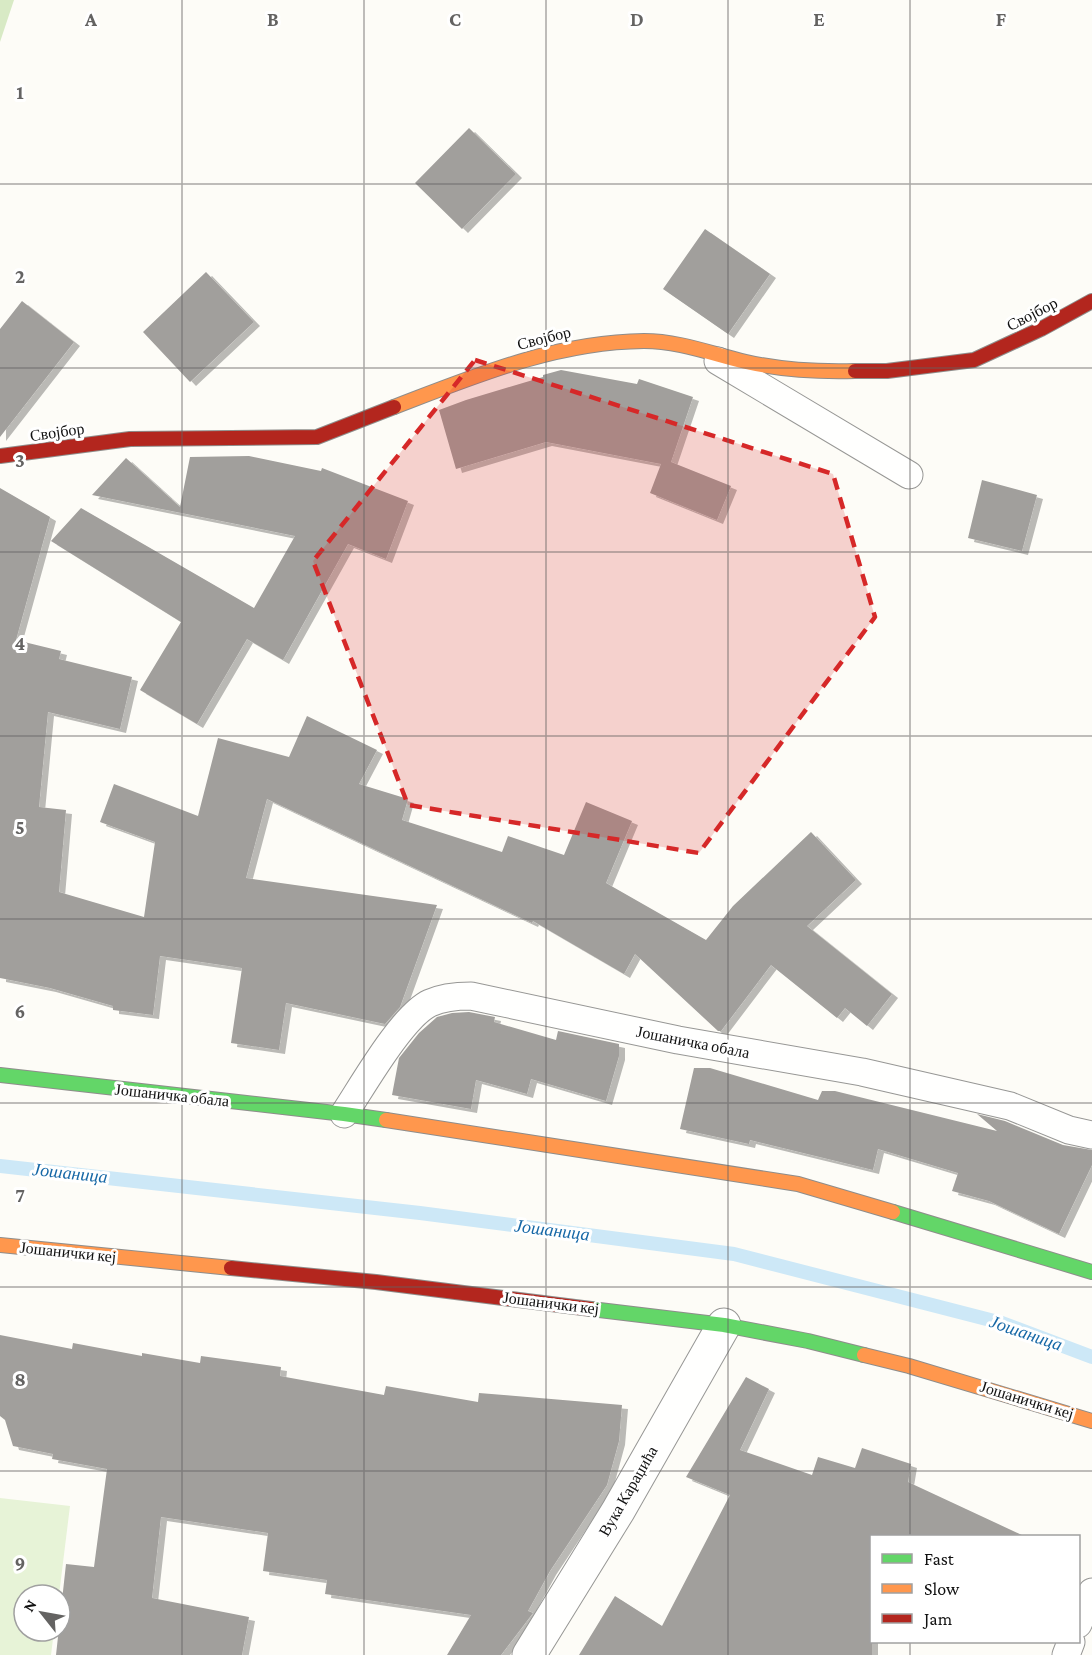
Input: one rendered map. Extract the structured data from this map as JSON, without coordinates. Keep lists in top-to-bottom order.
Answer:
{
  "streets": {
    "street": [
      "Својбор",
      "Јошаничка обала",
      "Јошанички кеј",
      "Вука Караџића"
    ]
  },
  "crossings": [
    ["Јошанички кеј", "Вука Караџића"]
  ],
  "water": ["Јошаница"],
  "legend": ["Fast", "Slow", "Jam"],
  "north": "top left",
  "grid": {
    "columns": [
      "A",
      "B",
      "C",
      "D",
      "E",
      "F"
    ],
    "rows": [
      "1",
      "2",
      "3",
      "4",
      "5",
      "6",
      "7",
      "8",
      "9"
    ]
  }
}
